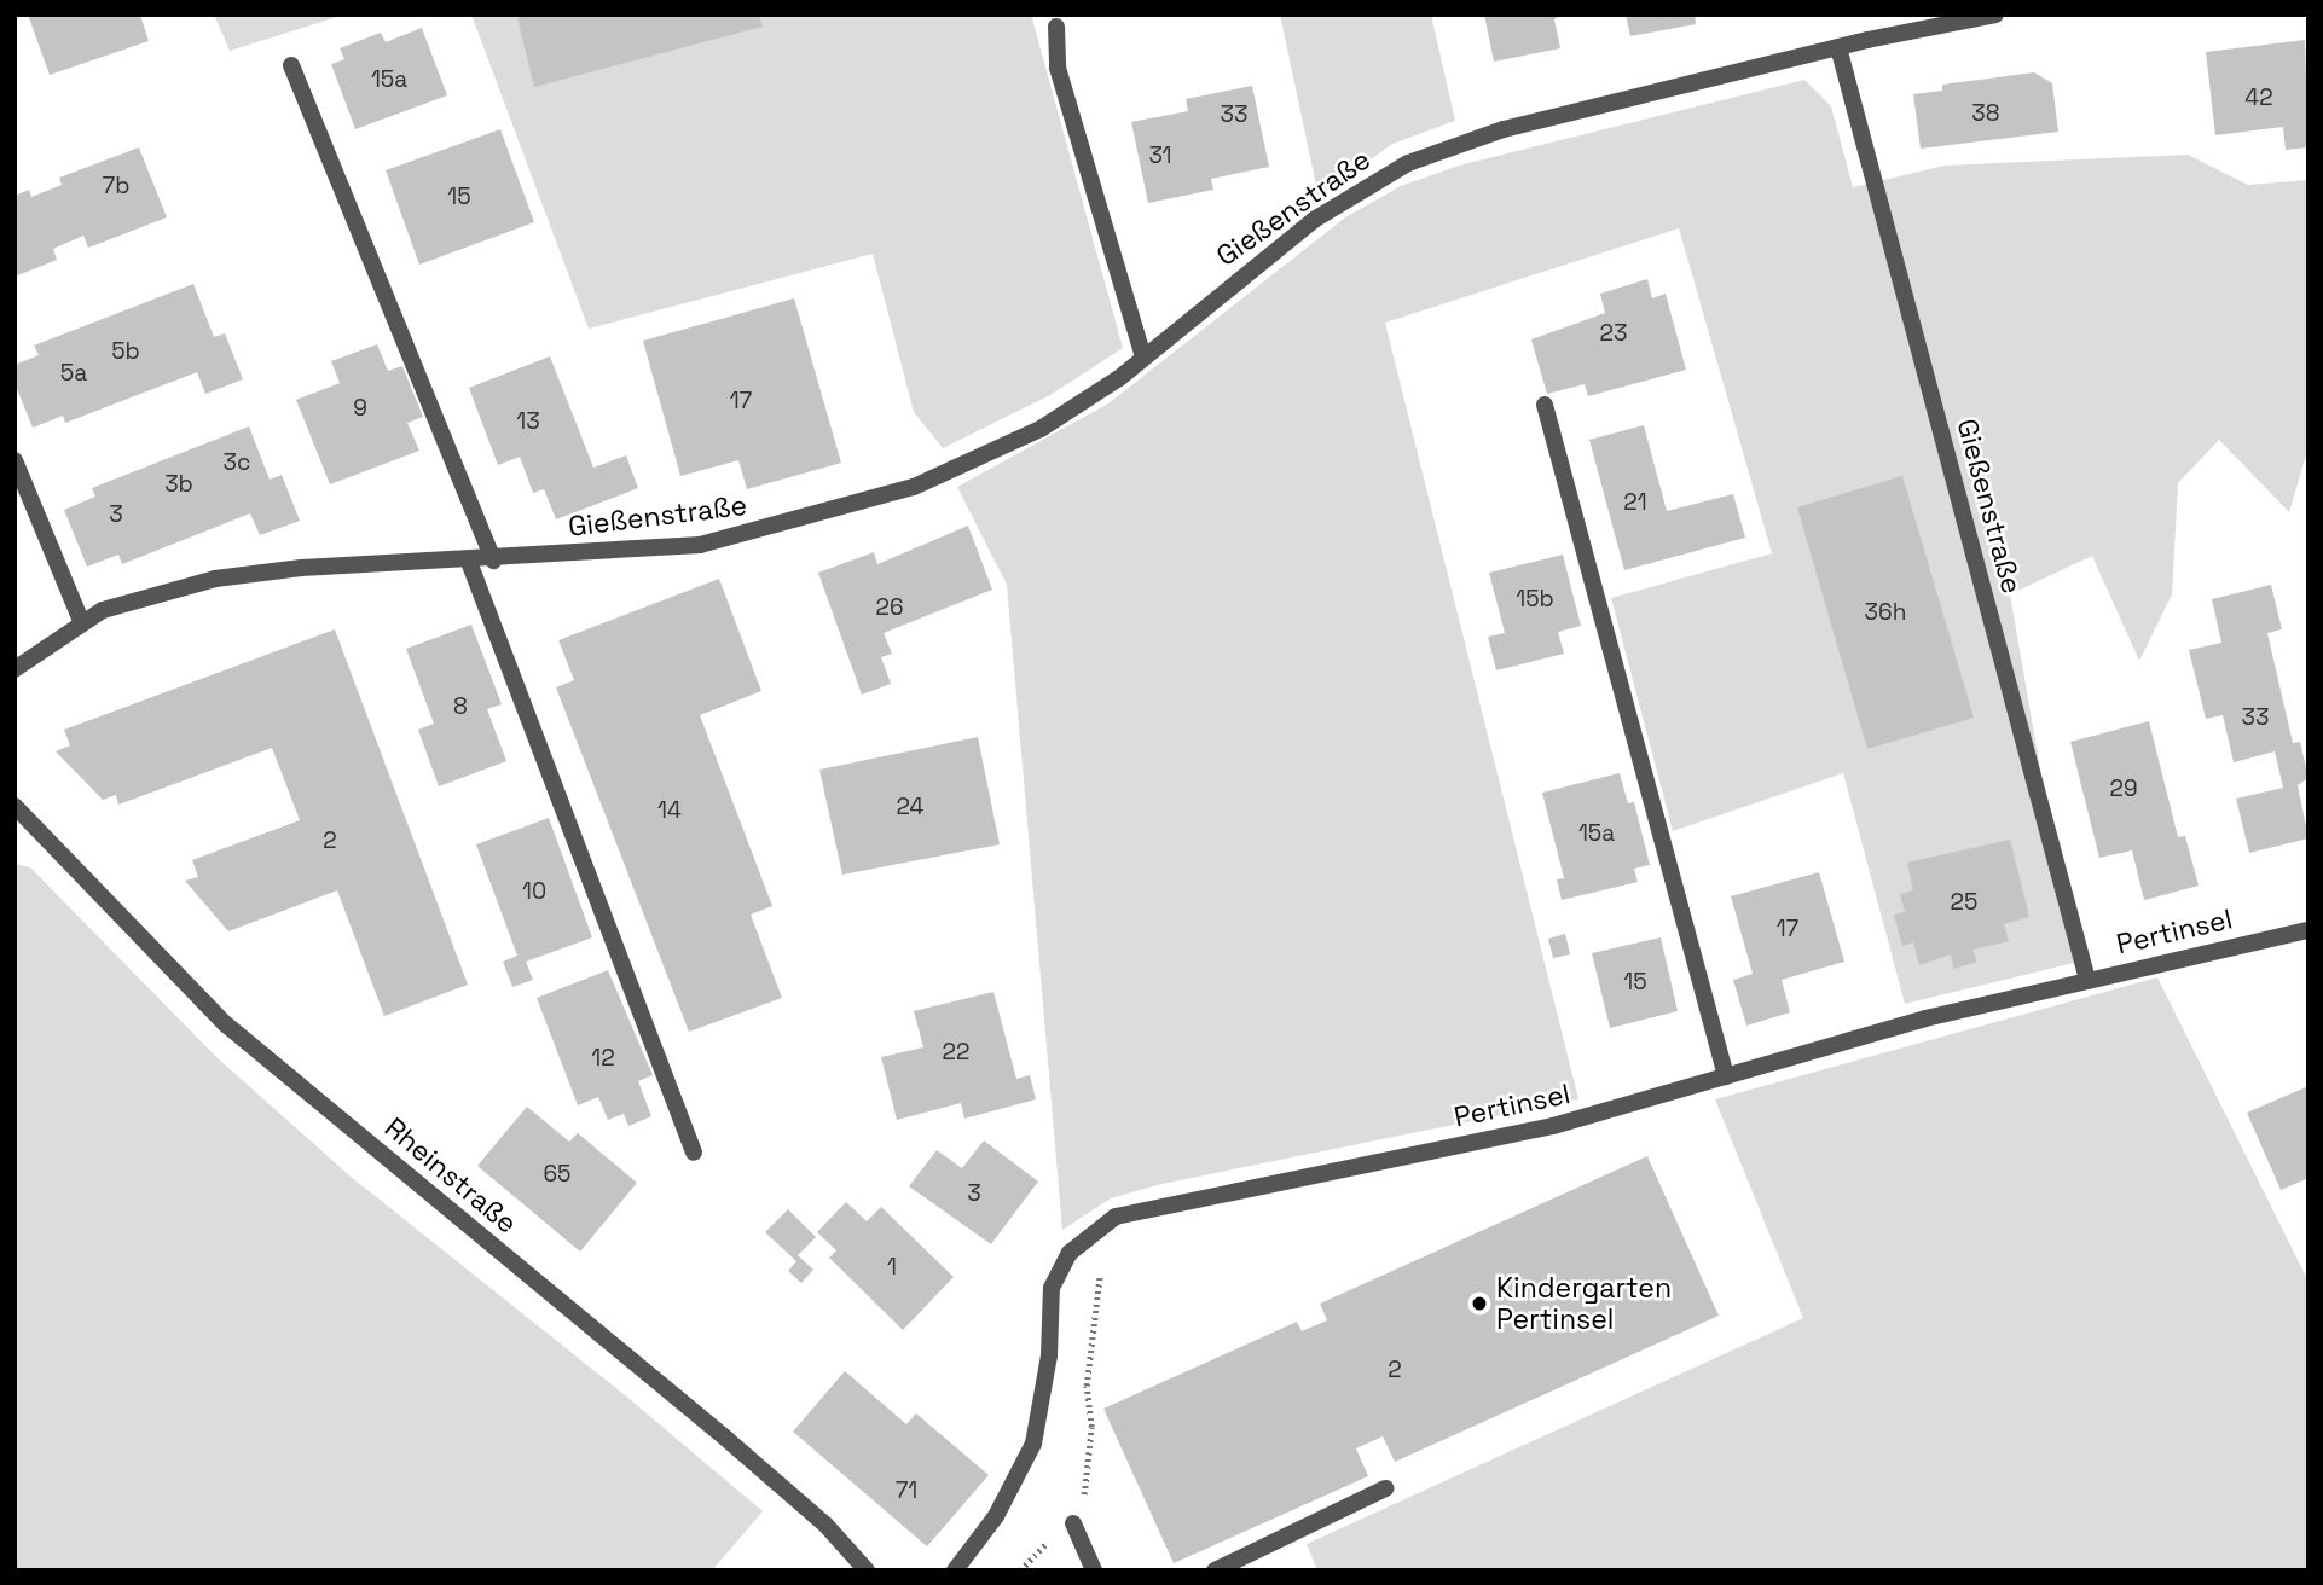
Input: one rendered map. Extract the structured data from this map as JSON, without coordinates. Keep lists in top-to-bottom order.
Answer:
{
  "streets": {
    "street": ["Gießenstraße", "Pertinsel", "Rheinstraße"]
  },
  "crossings": [
    ["Gießenstraße", "Pertinsel"]
  ],
  "places": ["Kindergarten Pertinsel"],
  "house_numbers": [
    "15a",
    "42",
    "38",
    "33",
    "31",
    "7b",
    "15",
    "23",
    "5b",
    "5a",
    "17",
    "9",
    "13",
    "3c",
    "3b",
    "21",
    "3",
    "15b",
    "26",
    "36h",
    "8",
    "33",
    "29",
    "24",
    "14",
    "15a",
    "2",
    "10",
    "25",
    "17",
    "15",
    "22",
    "12",
    "65",
    "3",
    "1",
    "2",
    "71"
  ]
}
